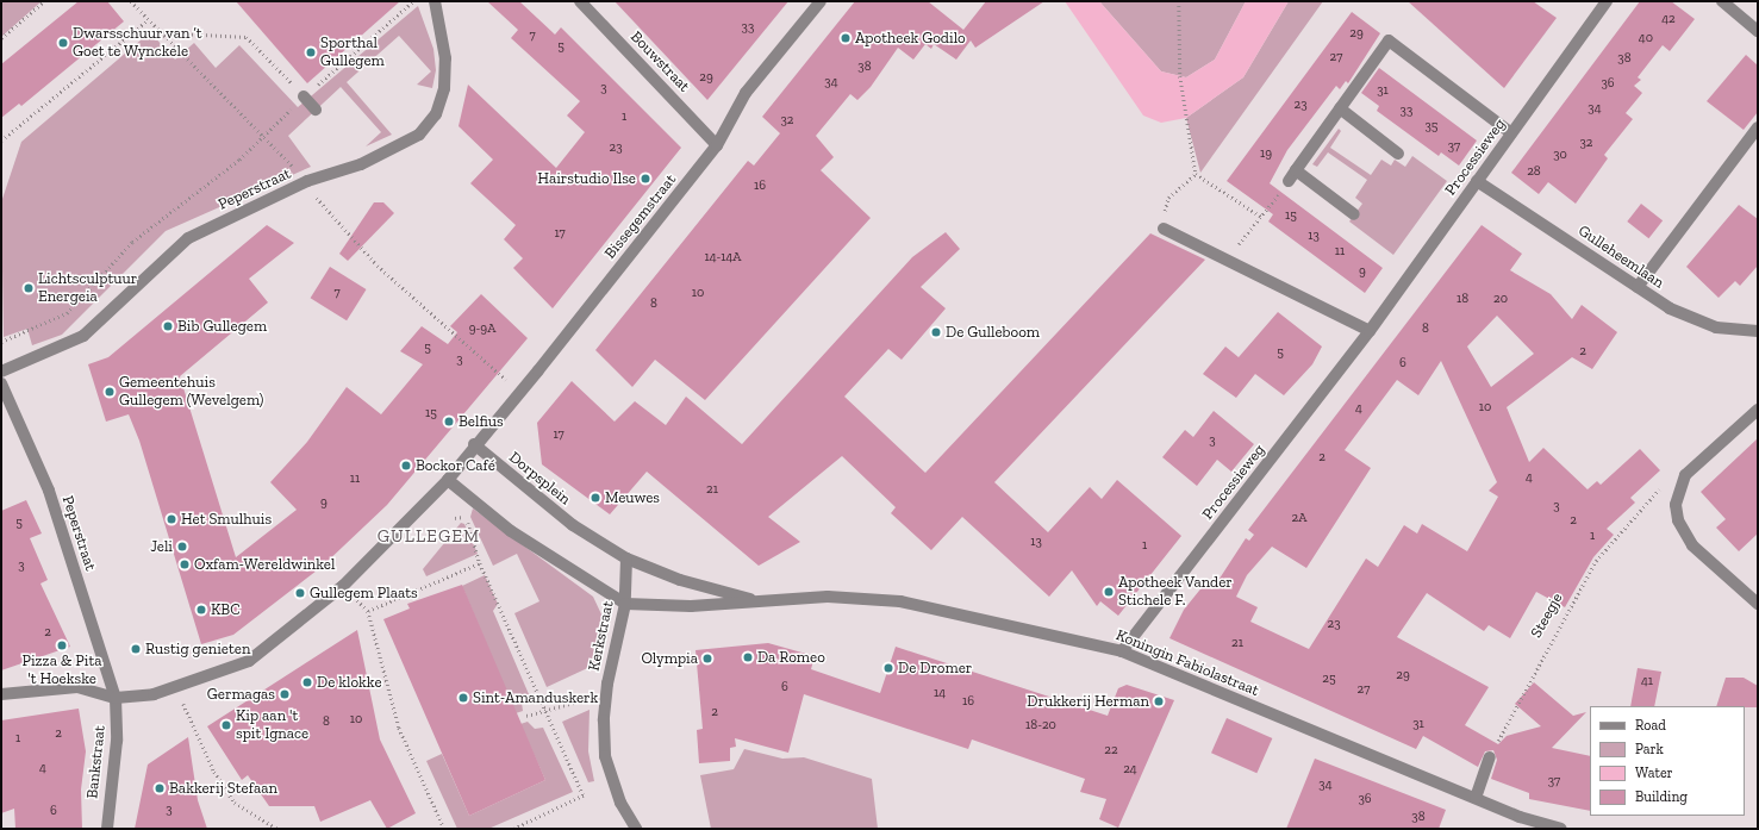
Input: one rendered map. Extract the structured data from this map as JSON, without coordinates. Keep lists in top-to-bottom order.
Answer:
{
  "streets": {
    "street": [
      "Bouwstraat",
      "Processieweg",
      "Peperstraat",
      "Bissegemstraat",
      "Gulleheemlaan",
      "Dorpsplein",
      "Kerkstraat",
      "Koningin Fabiolastraat",
      "Bankstraat"
    ],
    "path": ["Steegje"]
  },
  "crossings": [
    ["Bouwstraat", "Bissegemstraat"],
    ["Processieweg", "Gulleheemlaan"],
    ["Processieweg", "Koningin Fabiolastraat"],
    ["Peperstraat", "Bankstraat"],
    ["Bissegemstraat", "Dorpsplein"],
    ["Dorpsplein", "Kerkstraat"],
    ["Dorpsplein", "Koningin Fabiolastraat"],
    ["Kerkstraat", "Koningin Fabiolastraat"]
  ],
  "districts": ["GULLEGEM"],
  "places": [
    "Apotheek Godilo",
    "Dwarsschuur van ’t Goet te Wynckele",
    "Sporthal Gullegem",
    "Hairstudio Ilse",
    "Lichtsculptuur Energeia",
    "Bib Gullegem",
    "De Gulleboom",
    "Gemeentehuis Gullegem (Wevelgem)",
    "Belfius",
    "Bockor Café",
    "Meuwes",
    "Het Smulhuis",
    "Jeli",
    "Oxfam-Wereldwinkel",
    "Apotheek Vander Stichele F.",
    "Gullegem Plaats",
    "KBC",
    "Pizza & Pita 't Hoekske",
    "Rustig genieten",
    "Da Romeo",
    "Olympia",
    "De Dromer",
    "De klokke",
    "Germagas",
    "Sint-Amanduskerk",
    "Drukkerij Herman",
    "Kip aan 't spit Ignace",
    "Bakkerij Stefaan"
  ],
  "house_numbers": [
    "42",
    "33",
    "29",
    "7",
    "40",
    "5",
    "27",
    "38",
    "38",
    "29",
    "34",
    "36",
    "3",
    "31",
    "23",
    "34",
    "33",
    "1",
    "32",
    "35",
    "32",
    "37",
    "23",
    "19",
    "30",
    "28",
    "16",
    "15",
    "17",
    "13",
    "11",
    "14-14A",
    "9",
    "7",
    "10",
    "18",
    "20",
    "8",
    "9-9A",
    "8",
    "5",
    "2",
    "5",
    "3",
    "6",
    "10",
    "4",
    "15",
    "17",
    "3",
    "2",
    "4",
    "11",
    "21",
    "9",
    "3",
    "2A",
    "2",
    "5",
    "1",
    "13",
    "1",
    "3",
    "23",
    "2",
    "21",
    "29",
    "25",
    "41",
    "6",
    "27",
    "14",
    "16",
    "2",
    "10",
    "8",
    "31",
    "18-20",
    "2",
    "1",
    "22",
    "4",
    "24",
    "37",
    "34",
    "36",
    "3",
    "6",
    "38"
  ],
  "legend": [
    "Road",
    "Park",
    "Water",
    "Building"
  ]
}
